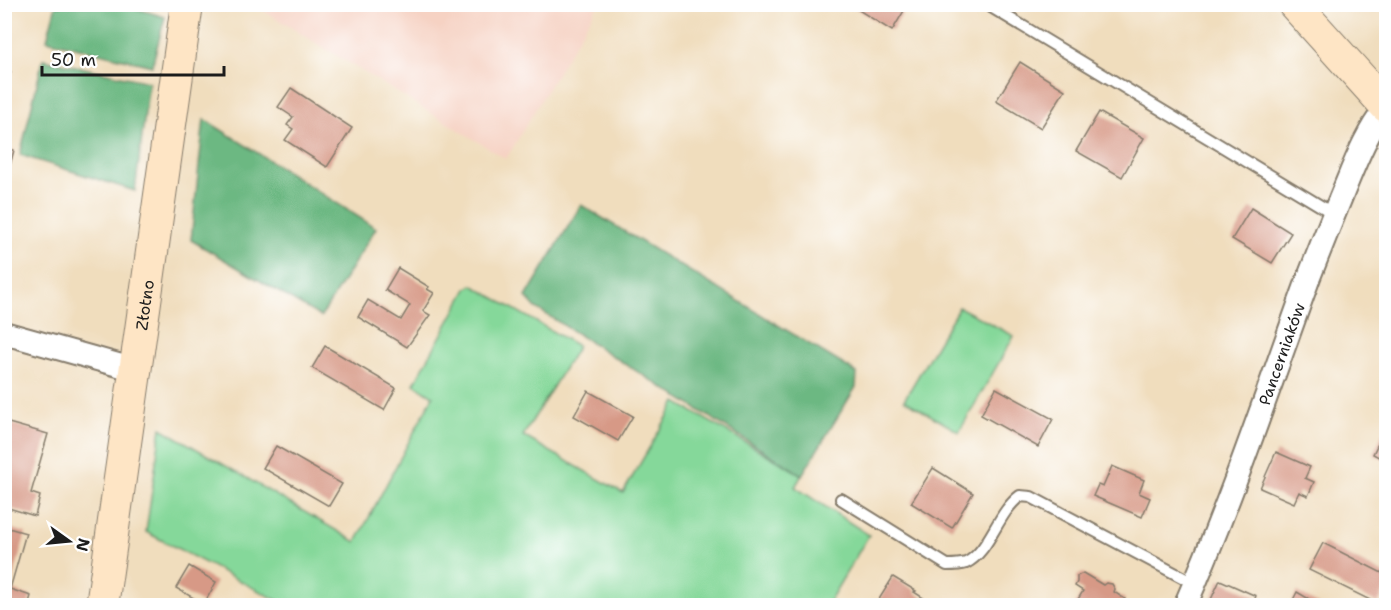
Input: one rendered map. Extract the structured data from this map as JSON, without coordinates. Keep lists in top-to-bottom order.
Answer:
{
  "streets": {
    "street": ["Złotno", "Pancerniaków"]
  },
  "scale_bar": "50 m",
  "north": "right"
}
